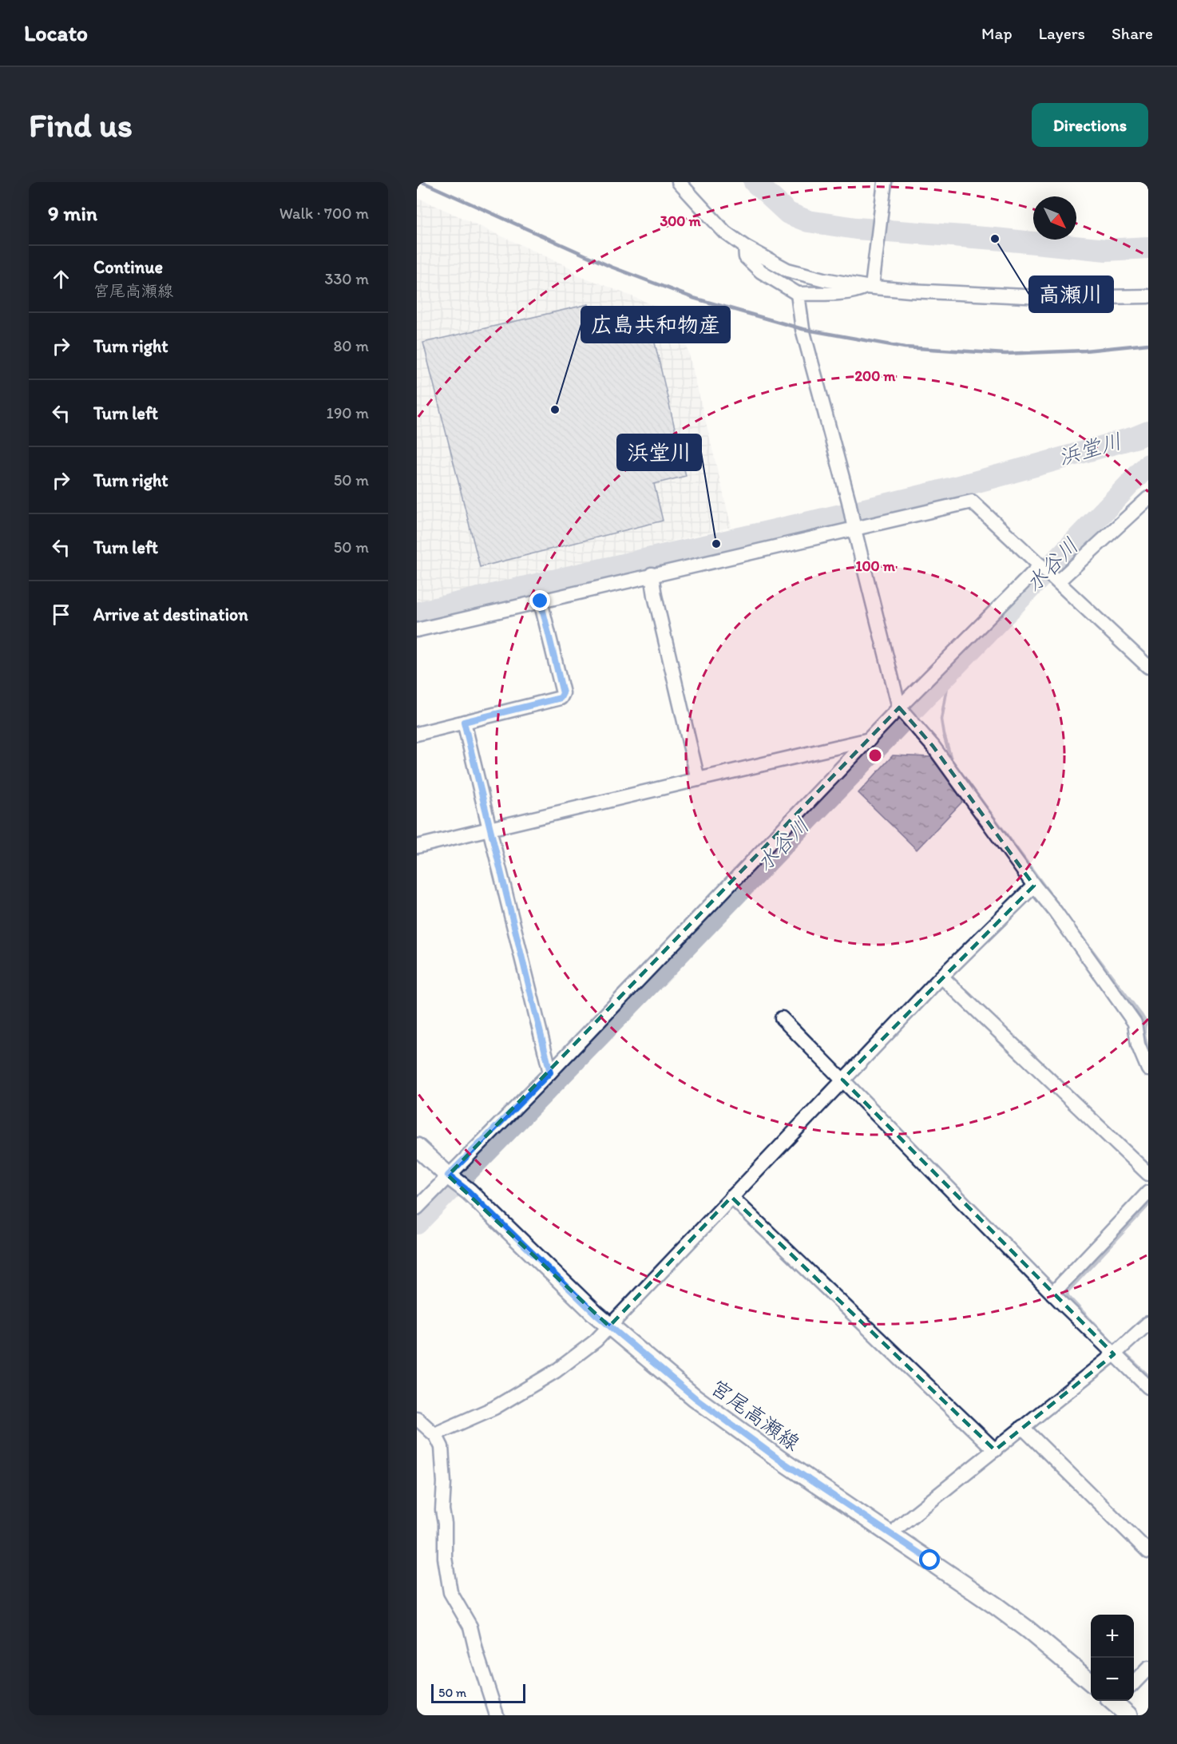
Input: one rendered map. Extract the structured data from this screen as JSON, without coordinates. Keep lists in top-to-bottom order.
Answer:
{
  "streets": {
    "main road": ["宮尾高瀬線"]
  },
  "water": ["浜堂川", "水谷川"],
  "places": ["高瀬川", "広島共和物産", "浜堂川"],
  "scale_bar": "50 m",
  "north": "bottom right",
  "page": {
    "header": "Locato",
    "nav": ["Map", "Layers", "Share"],
    "buttons": "Directions",
    "title": "Find us",
    "heading": ["9 min", "Walk · 700 m"],
    "list": [
      ["Continue", "宮尾高瀬線", "330 m"],
      ["Turn right", "80 m"],
      ["Turn left", "190 m"],
      ["Turn right", "50 m"],
      ["Turn left", "50 m"],
      "Arrive at destination"
    ],
    "map_buttons": ["+", "−"],
    "scale": "50 m"
  },
  "rings": ["300 m", "200 m", "100 m"]
}
